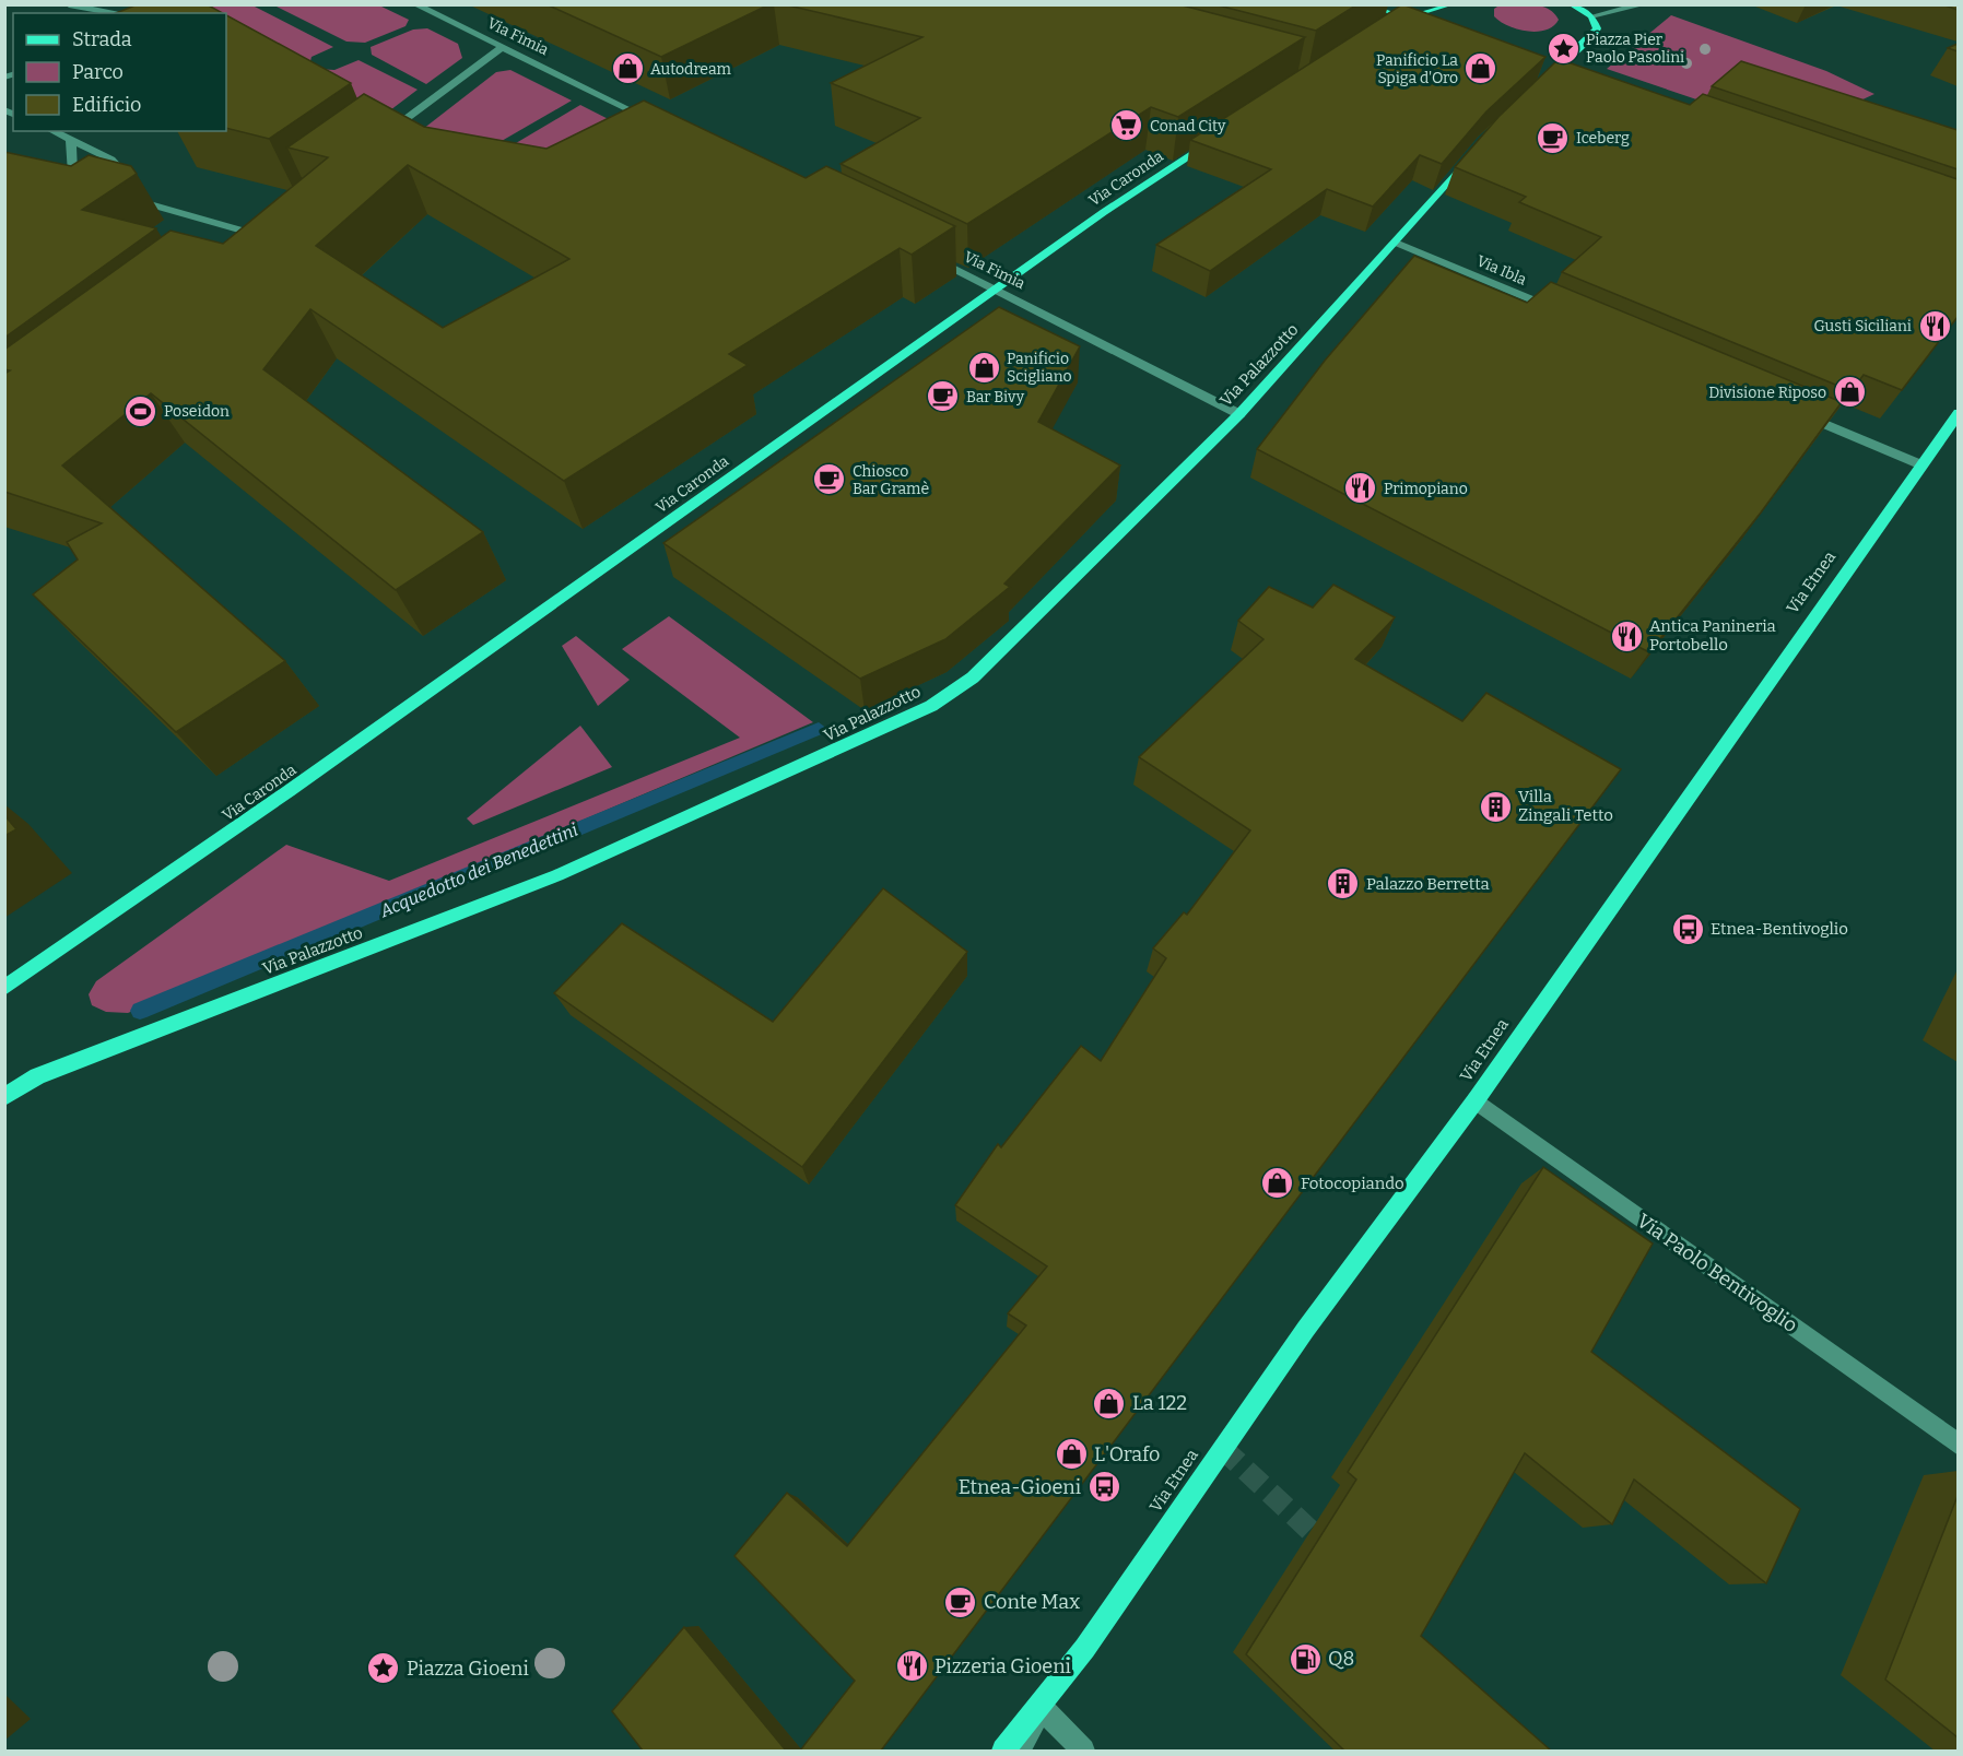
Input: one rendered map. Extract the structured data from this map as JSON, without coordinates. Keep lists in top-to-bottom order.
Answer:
{
  "streets": {
    "main road": ["Via Caronda", "Via Palazzotto", "Via Etnea"],
    "street": ["Via Fimia", "Via Ibla", "Via Paolo Bentivoglio"]
  },
  "crossings": [
    ["Via Fimia", "Via Caronda"],
    ["Via Fimia", "Via Palazzotto"],
    ["Via Ibla", "Via Palazzotto"],
    ["Via Etnea", "Via Paolo Bentivoglio"]
  ],
  "water": ["Acquedotto dei Benedettini"],
  "places": {
    "place": ["Piazza Pier Paolo Pasolini", "Piazza Gioeni"],
    "shop": [
      "Autodream",
      "Panificio La Spiga d'Oro",
      "Panificio Scigliano",
      "Divisione Riposo",
      "Fotocopiando",
      "La 122",
      "L'Orafo"
    ],
    "supermarket": ["Conad City"],
    "cafe": [
      "Iceberg",
      "Bar Bivy",
      "Chiosco Bar Gramè",
      "Conte Max"
    ],
    "restaurant": [
      "Gusti Siciliani",
      "Primopiano",
      "Antica Panineria Portobello",
      "Pizzeria Gioeni"
    ],
    "sports": ["Poseidon"],
    "building": ["Villa Zingali Tetto", "Palazzo Berretta"],
    "bus stop": ["Etnea-Bentivoglio", "Etnea-Gioeni"],
    "fuel station": ["Q8"]
  },
  "legend": ["Strada", "Parco", "Edificio"]
}
